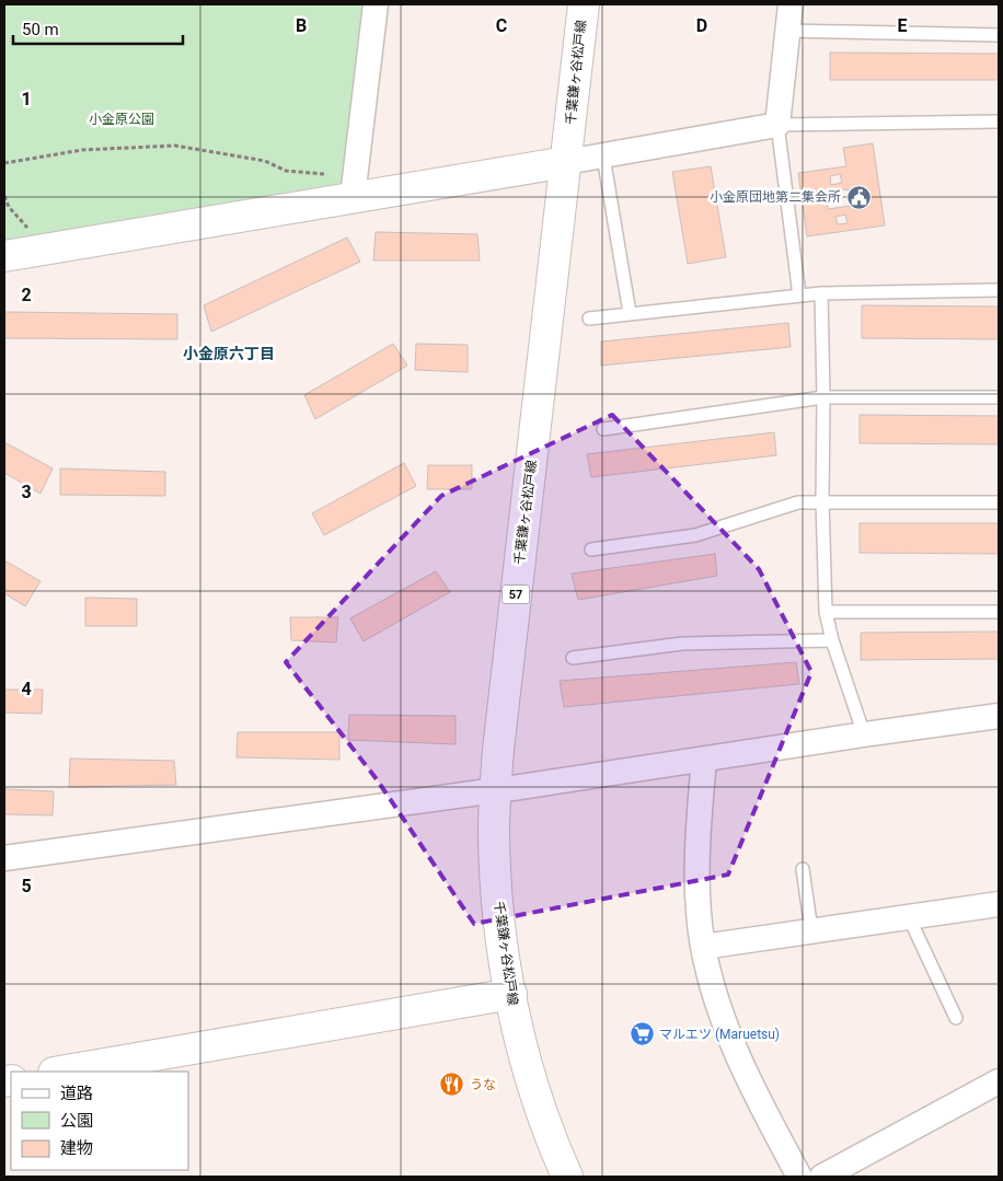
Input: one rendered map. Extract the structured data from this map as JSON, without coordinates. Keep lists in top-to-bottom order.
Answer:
{
  "streets": {
    "main road": ["千葉鎌ヶ谷松戸線", "57"]
  },
  "districts": ["小金原六丁目"],
  "parks": ["小金原公園"],
  "places": {
    "public building": ["小金原団地第二集会所"],
    "supermarket": ["マルエツ (Maruetsu)"],
    "restaurant": ["うな"]
  },
  "legend": ["道路", "公園", "建物"],
  "scale_bar": "50 m",
  "grid": {
    "columns": [
      "B",
      "C",
      "D",
      "E"
    ],
    "rows": [
      "1",
      "2",
      "3",
      "4",
      "5"
    ]
  }
}
